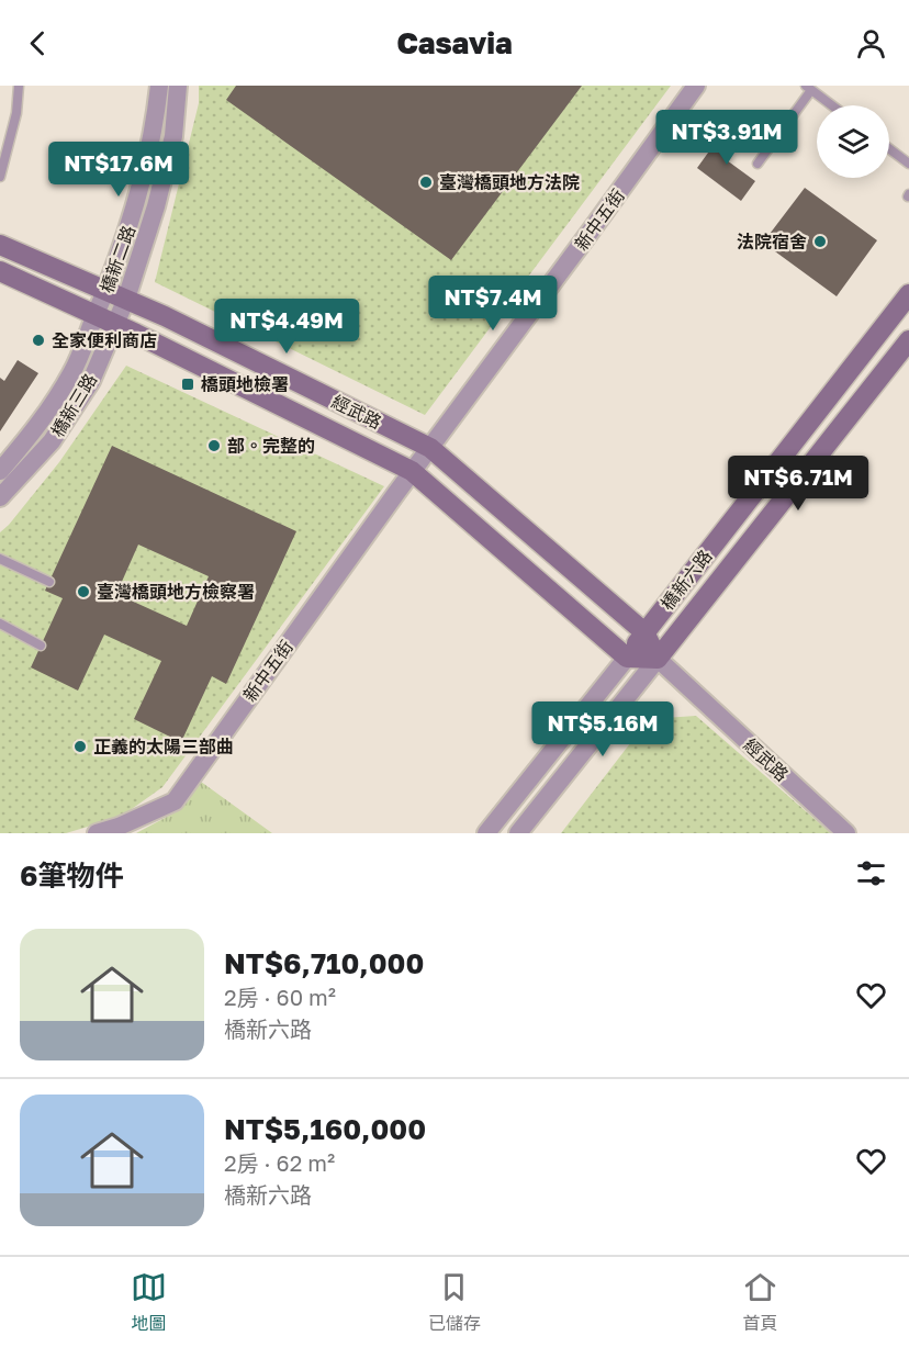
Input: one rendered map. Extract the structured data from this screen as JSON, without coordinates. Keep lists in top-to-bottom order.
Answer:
{
  "streets": {
    "street": [
      "新中五街",
      "橋新二路",
      "橋新三路",
      "經武路",
      "橋新六路"
    ]
  },
  "crossings": [
    ["新中五街", "經武路"],
    ["橋新二路", "橋新三路"],
    ["橋新二路", "經武路"],
    ["橋新三路", "經武路"],
    ["經武路", "橋新六路"]
  ],
  "places": {
    "other": [
      "臺灣橋頭地方法院",
      "法院宿舍",
      "全家便利商店",
      "部。完整的",
      "臺灣橋頭地方檢察署",
      "正義的太陽三部曲"
    ],
    "transit": ["橋頭地檢署"]
  },
  "page": {
    "header": "Casavia",
    "price": [
      "NT$3.91M",
      "NT$17.6M",
      "NT$7.4M",
      "NT$4.49M",
      "NT$6.71M",
      "NT$5.16M"
    ],
    "heading": "6筆物件",
    "list": [
      {
        "name": "NT$6,710,000",
        "note": "2房 · 60 m² · 橋新六路"
      },
      {
        "name": "NT$5,160,000",
        "note": "2房 · 62 m² · 橋新六路"
      }
    ],
    "tabs": ["地圖", "已儲存", "首頁"]
  }
}
